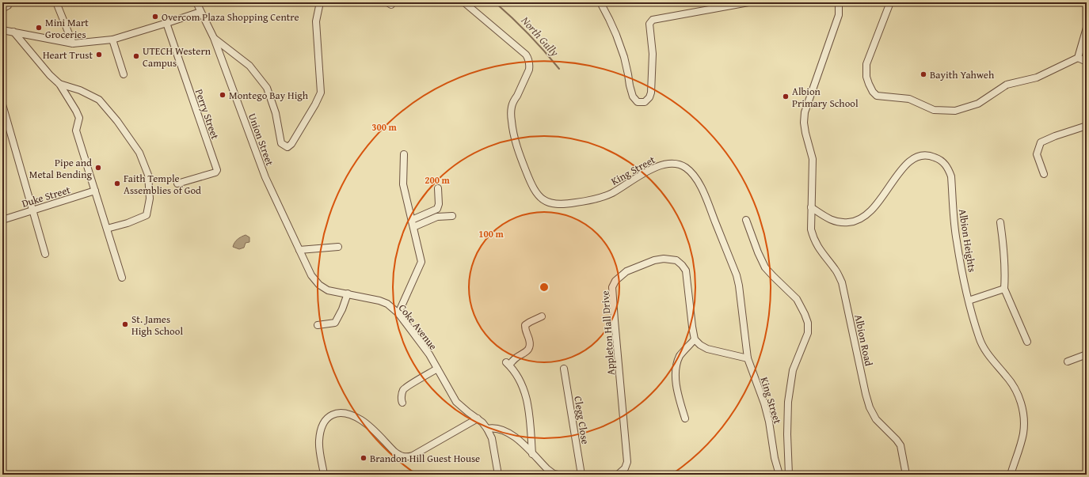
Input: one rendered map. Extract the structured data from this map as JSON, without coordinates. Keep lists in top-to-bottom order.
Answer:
{
  "streets": {
    "street": [
      "Perry Street",
      "Union Street",
      "King Street",
      "Duke Street",
      "Albion Heights",
      "Coke Avenue",
      "Appleton Hall Drive",
      "Albion Road",
      "Clegg Close"
    ]
  },
  "crossings": [
    ["Union Street", "Coke Avenue"],
    ["Albion Heights", "Albion Road"]
  ],
  "water": ["North Gully"],
  "places": [
    "Overcom Plaza Shopping Centre",
    "Mini Mart Groceries",
    "Heart Trust",
    "UTECH Western Campus",
    "Bayith Yahweh",
    "Montego Bay High",
    "Albion Primary School",
    "Pipe and Metal Bending",
    "Faith Temple Assemblies of God",
    "St. James High School",
    "Brandon Hill Guest House"
  ],
  "rings": ["300 m", "200 m", "100 m"]
}
